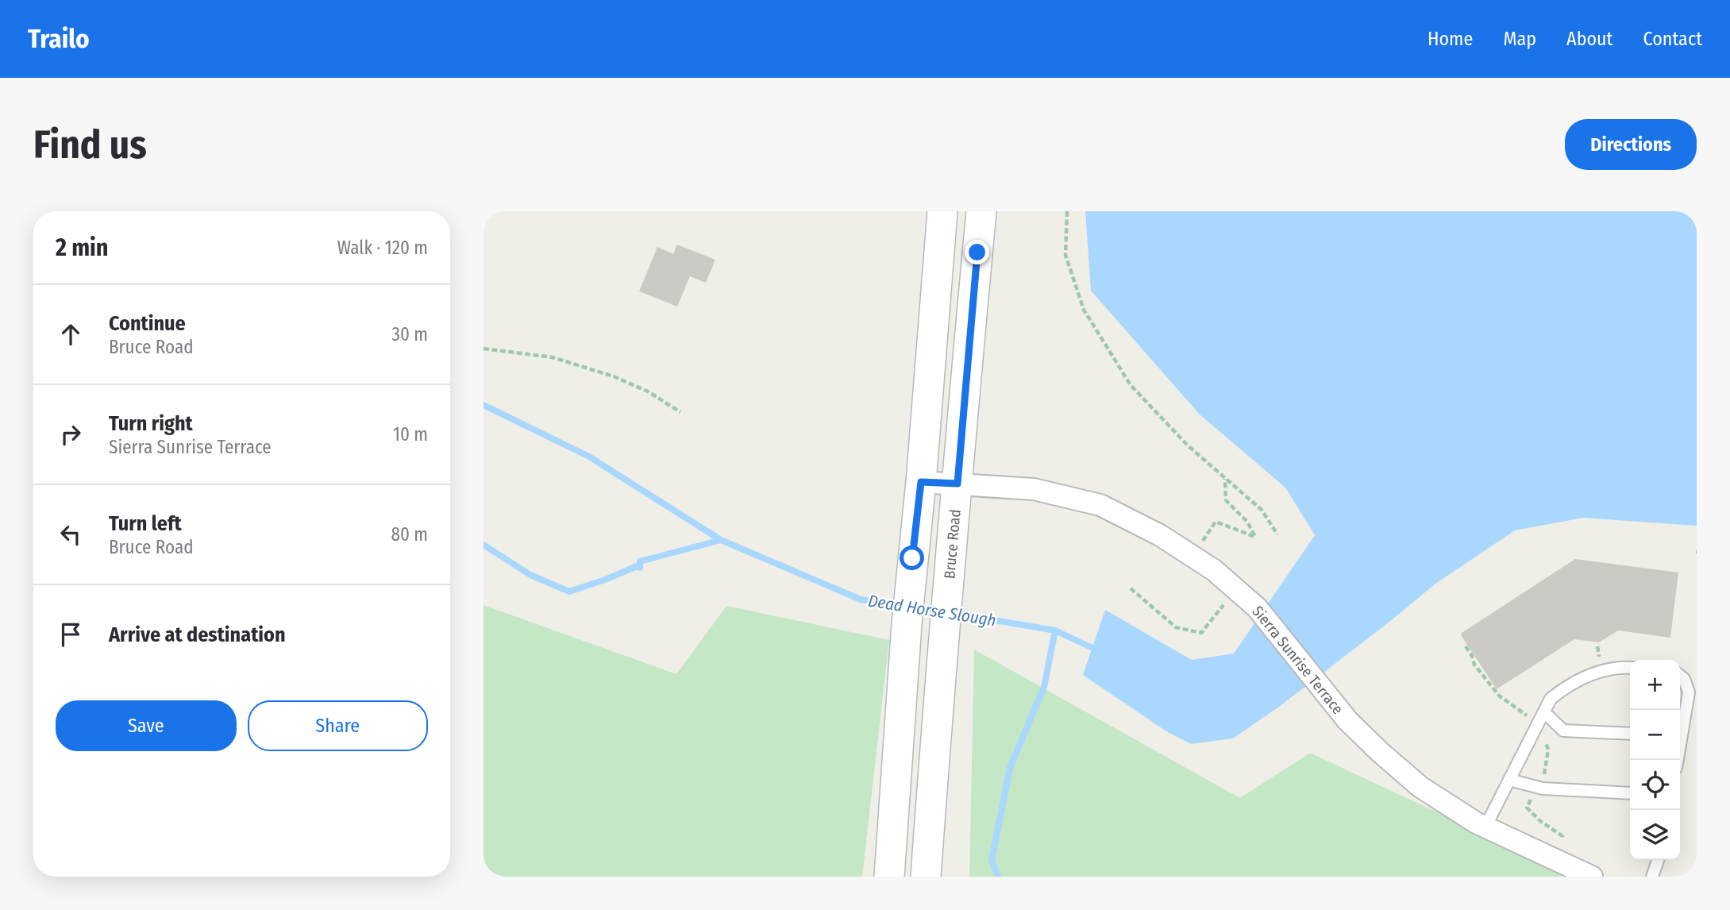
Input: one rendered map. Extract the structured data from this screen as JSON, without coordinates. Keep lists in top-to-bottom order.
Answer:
{
  "streets": {
    "main road": ["Bruce Road"],
    "street": ["Sierra Sunrise Terrace"]
  },
  "crossings": [
    ["Bruce Road", "Sierra Sunrise Terrace"]
  ],
  "water": ["Dead Horse Slough"],
  "page": {
    "header": "Trailo",
    "nav": [
      "Home",
      "Map",
      "About",
      "Contact"
    ],
    "buttons": [
      "Directions",
      ["Save", "Share"]
    ],
    "title": "Find us",
    "heading": ["2 min", "Walk · 120 m"],
    "list": [
      ["Continue", "Bruce Road", "30 m"],
      ["Turn right", "Sierra Sunrise Terrace", "10 m"],
      ["Turn left", "Bruce Road", "80 m"],
      "Arrive at destination"
    ],
    "map_buttons": ["+", "−"]
  }
}
